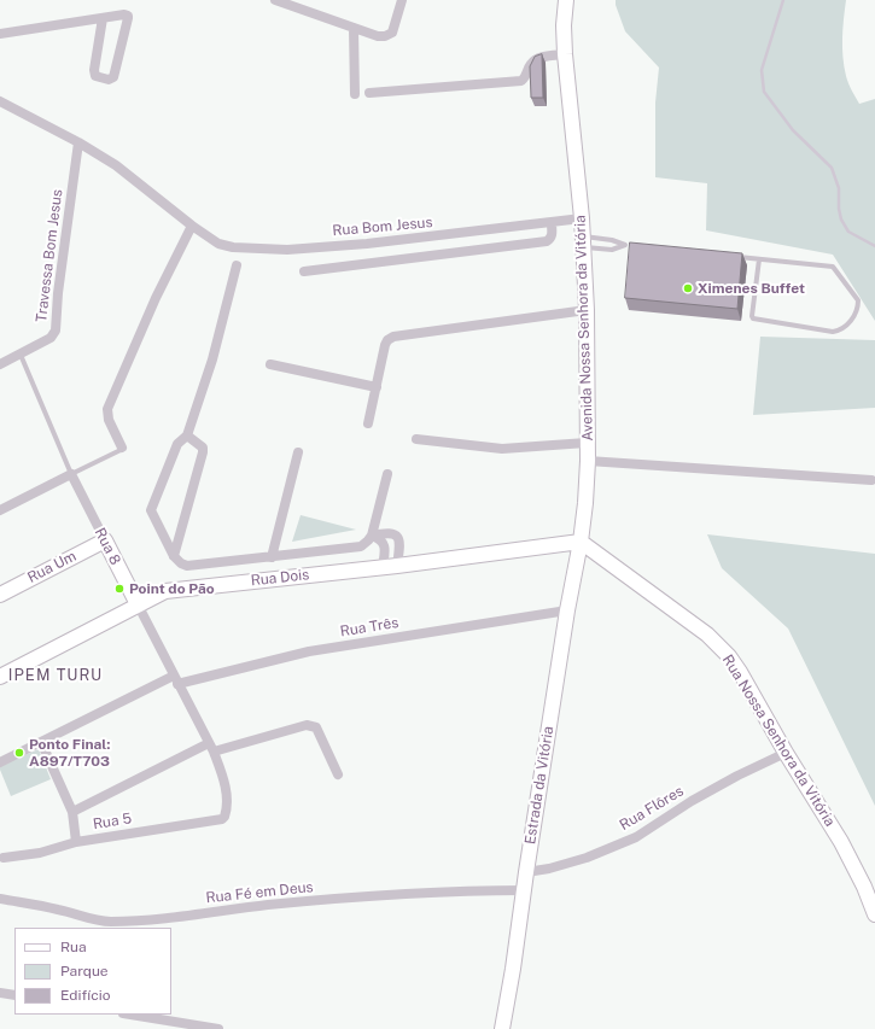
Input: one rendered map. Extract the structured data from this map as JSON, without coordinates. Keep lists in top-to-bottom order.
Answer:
{
  "streets": {
    "main road": [
      "Avenida Nossa Senhora da Vitória",
      "Rua 8",
      "Rua Um",
      "Rua Dois",
      "Rua Nossa Senhora da Vitória",
      "Estrada da Vitória"
    ],
    "street": [
      "Rua Bom Jesus",
      "Travessa Bom Jesus",
      "Rua Três",
      "Rua Flôres",
      "Rua 5",
      "Rua Fé em Deus"
    ]
  },
  "crossings": [
    ["Rua Bom Jesus", "Travessa Bom Jesus"],
    ["Rua Bom Jesus", "Avenida Nossa Senhora da Vitória"],
    ["Travessa Bom Jesus", "Rua 8"],
    ["Avenida Nossa Senhora da Vitória", "Rua Dois"],
    ["Avenida Nossa Senhora da Vitória", "Rua Nossa Senhora da Vitória"],
    ["Avenida Nossa Senhora da Vitória", "Estrada da Vitória"],
    ["Rua 8", "Rua Um"],
    ["Rua 8", "Rua Dois"],
    ["Rua 8", "Rua Três"],
    ["Rua 8", "Rua 5"],
    ["Rua Dois", "Rua Nossa Senhora da Vitória"],
    ["Rua Dois", "Estrada da Vitória"],
    ["Rua Três", "Estrada da Vitória"],
    ["Rua Nossa Senhora da Vitória", "Estrada da Vitória"],
    ["Rua Nossa Senhora da Vitória", "Rua Flôres"],
    ["Estrada da Vitória", "Rua Flôres"],
    ["Estrada da Vitória", "Rua Fé em Deus"]
  ],
  "districts": ["IPEM TURU"],
  "places": ["Ximenes Buffet", "Point do Pão", "Ponto Final: A897/T703"],
  "legend": ["Rua", "Parque", "Edifício"]
}
